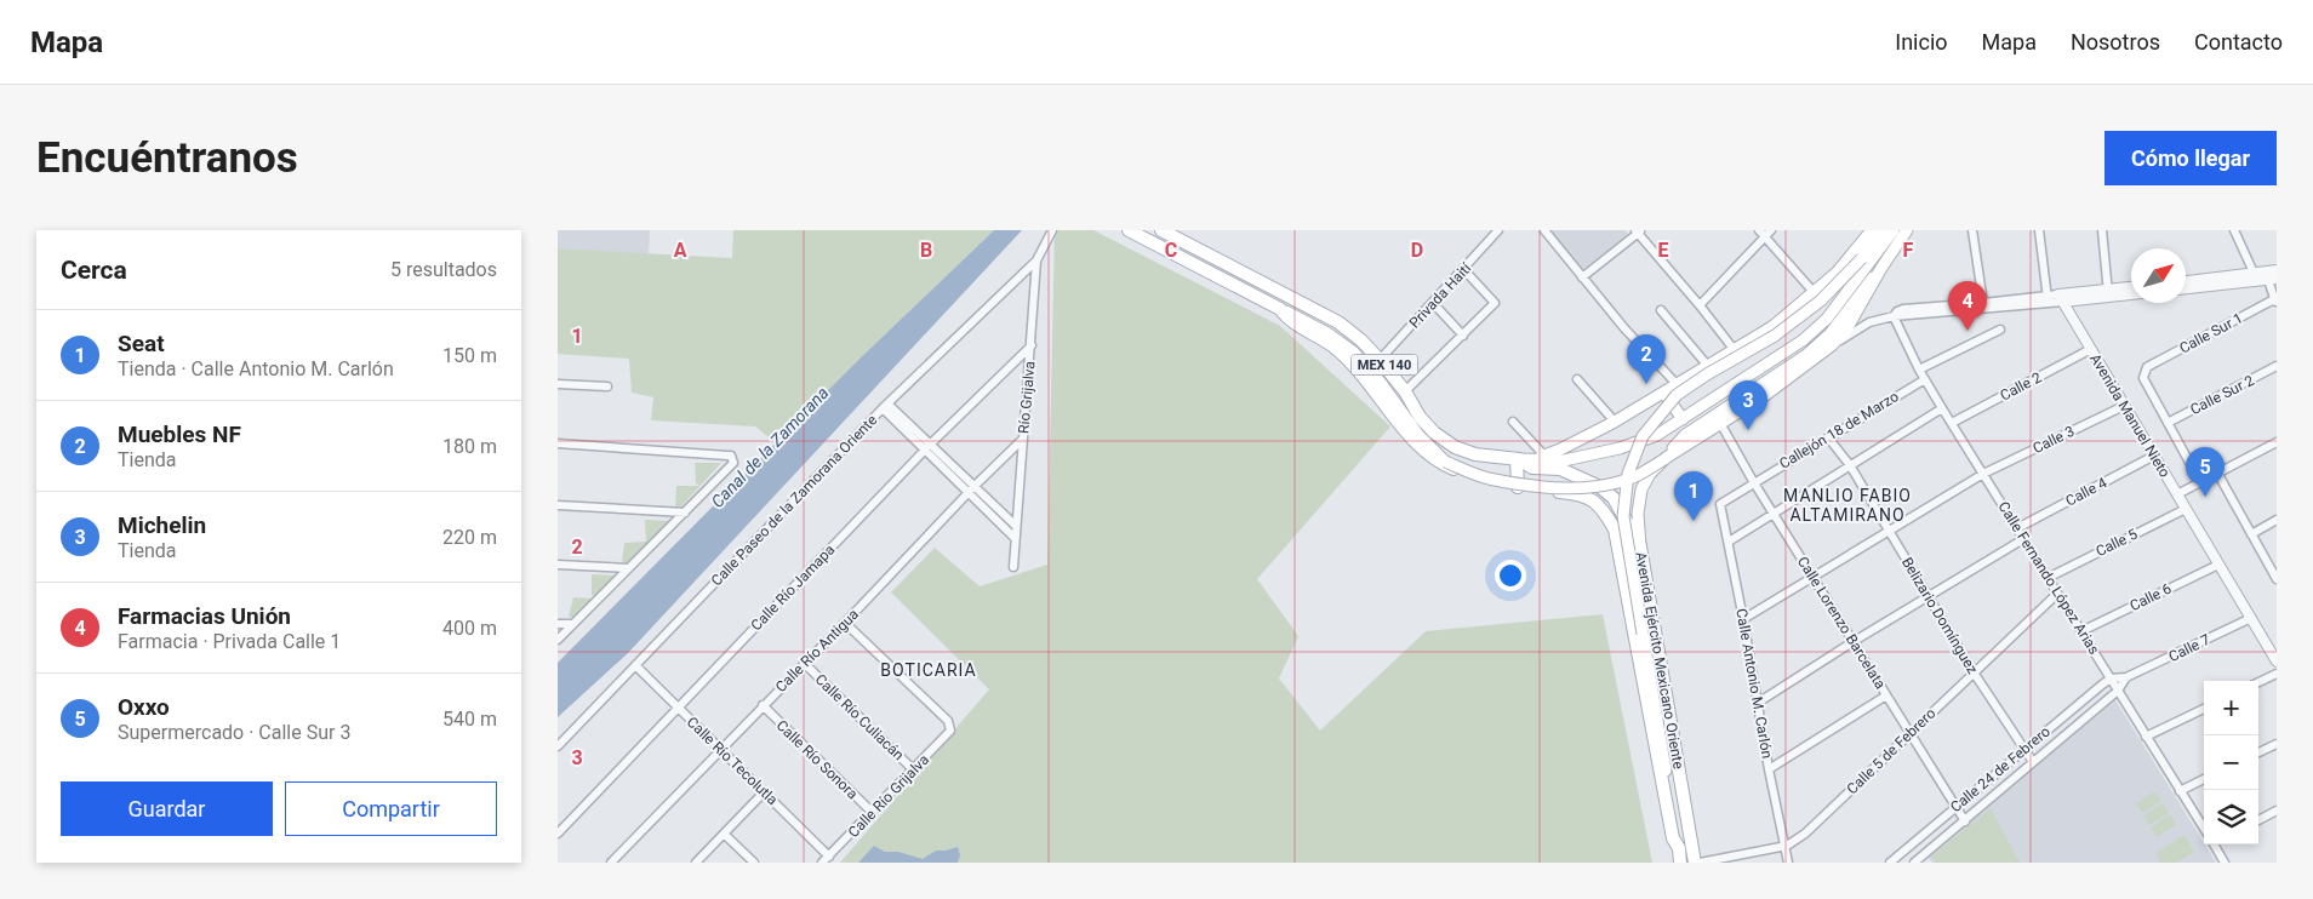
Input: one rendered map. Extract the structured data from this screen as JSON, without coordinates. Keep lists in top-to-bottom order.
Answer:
{
  "streets": {
    "main road": ["MEX 140", "Avenida Ejército Mexicano Oriente"],
    "street": [
      "Privada Haití",
      "Calle Sur 1",
      "Calle 2",
      "Calle Sur 2",
      "Río Grijalva",
      "Avenida Manuel Nieto",
      "Callejón 18 de Marzo",
      "Calle 3",
      "Calle 4",
      "Calle Paseo de la Zamorana Oriente",
      "Calle 5",
      "Calle Fernando López Arias",
      "Calle Río Jamapa",
      "Calle 6",
      "Belizario Domínguez",
      "Calle Lorenzo Barcelata",
      "Calle 7",
      "Calle Río Antigua",
      "Calle Antonio M. Carlón",
      "Calle Río Culiacán",
      "Calle 5 de Febrero",
      "Calle Río Sonora",
      "Calle Río Tecolutla",
      "Calle 24 de Febrero",
      "Calle Río Grijalva"
    ]
  },
  "crossings": [
    ["Privada Haití", "Avenida Ejército Mexicano Oriente"],
    ["Calle Sur 1", "Calle Sur 2"],
    ["MEX 140", "Avenida Ejército Mexicano Oriente"],
    ["Calle 2", "Avenida Manuel Nieto"],
    ["Calle 2", "Calle Fernando López Arias"],
    ["Río Grijalva", "Calle Paseo de la Zamorana Oriente"],
    ["Río Grijalva", "Calle Río Jamapa"],
    ["Río Grijalva", "Calle Río Antigua"],
    ["Avenida Manuel Nieto", "Calle 3"],
    ["Avenida Manuel Nieto", "Calle 4"],
    ["Avenida Manuel Nieto", "Calle 5"],
    ["Avenida Manuel Nieto", "Calle 6"],
    ["Avenida Manuel Nieto", "Calle 7"],
    ["Callejón 18 de Marzo", "Calle Fernando López Arias"],
    ["Callejón 18 de Marzo", "Belizario Domínguez"],
    ["Callejón 18 de Marzo", "Calle Lorenzo Barcelata"],
    ["Callejón 18 de Marzo", "Calle Antonio M. Carlón"],
    ["Calle 3", "Calle Fernando López Arias"],
    ["Calle 3", "Belizario Domínguez"],
    ["Calle 3", "Calle Lorenzo Barcelata"],
    ["Calle 3", "Calle Antonio M. Carlón"],
    ["Calle 4", "Calle Fernando López Arias"],
    ["Calle Paseo de la Zamorana Oriente", "Calle Río Tecolutla"],
    ["Calle 5", "Calle Fernando López Arias"],
    ["Calle Fernando López Arias", "Calle 6"],
    ["Calle Fernando López Arias", "Calle 7"],
    ["Calle Fernando López Arias", "Calle 5 de Febrero"],
    ["Calle Fernando López Arias", "Calle 24 de Febrero"],
    ["Calle Río Jamapa", "Calle Río Tecolutla"],
    ["Belizario Domínguez", "Calle 5 de Febrero"],
    ["Belizario Domínguez", "Calle 24 de Febrero"],
    ["Calle Lorenzo Barcelata", "Calle 5 de Febrero"],
    ["Calle Lorenzo Barcelata", "Calle 24 de Febrero"],
    ["Calle 7", "Calle 24 de Febrero"],
    ["Calle Río Antigua", "Calle Río Culiacán"],
    ["Calle Río Antigua", "Calle Río Sonora"],
    ["Calle Río Antigua", "Calle Río Tecolutla"],
    ["Calle Río Antigua", "Calle Río Grijalva"],
    ["Calle Antonio M. Carlón", "Calle 5 de Febrero"],
    ["Calle Río Culiacán", "Calle Río Grijalva"],
    ["Calle Río Sonora", "Calle Río Grijalva"],
    ["Calle Río Tecolutla", "Calle Río Grijalva"]
  ],
  "districts": ["MANLIO FABIO ALTAMIRANO", "BOTICARIA"],
  "water": ["Canal de la Zamorana"],
  "north": "top right",
  "page": {
    "header": "Mapa",
    "nav": [
      "Inicio",
      "Mapa",
      "Nosotros",
      "Contacto"
    ],
    "buttons": [
      "Cómo llegar",
      ["Guardar", "Compartir"]
    ],
    "title": "Encuéntranos",
    "heading": ["Cerca", "5 resultados"],
    "pins": [
      "4",
      "2",
      "3",
      "5",
      "1"
    ],
    "list": [
      {
        "mark": "1",
        "name": "Seat",
        "note": "Tienda · Calle Antonio M. Carlón",
        "value": "150 m"
      },
      {
        "mark": "2",
        "name": "Muebles NF",
        "note": "Tienda",
        "value": "180 m"
      },
      {
        "mark": "3",
        "name": "Michelin",
        "note": "Tienda",
        "value": "220 m"
      },
      {
        "mark": "4",
        "name": "Farmacias Unión",
        "note": "Farmacia · Privada Calle 1",
        "value": "400 m"
      },
      {
        "mark": "5",
        "name": "Oxxo",
        "note": "Supermercado · Calle Sur 3",
        "value": "540 m"
      }
    ],
    "map_buttons": ["+", "−"]
  },
  "grid": {
    "columns": [
      "A",
      "B",
      "C",
      "D",
      "E",
      "F"
    ],
    "rows": ["1", "2", "3"]
  }
}
